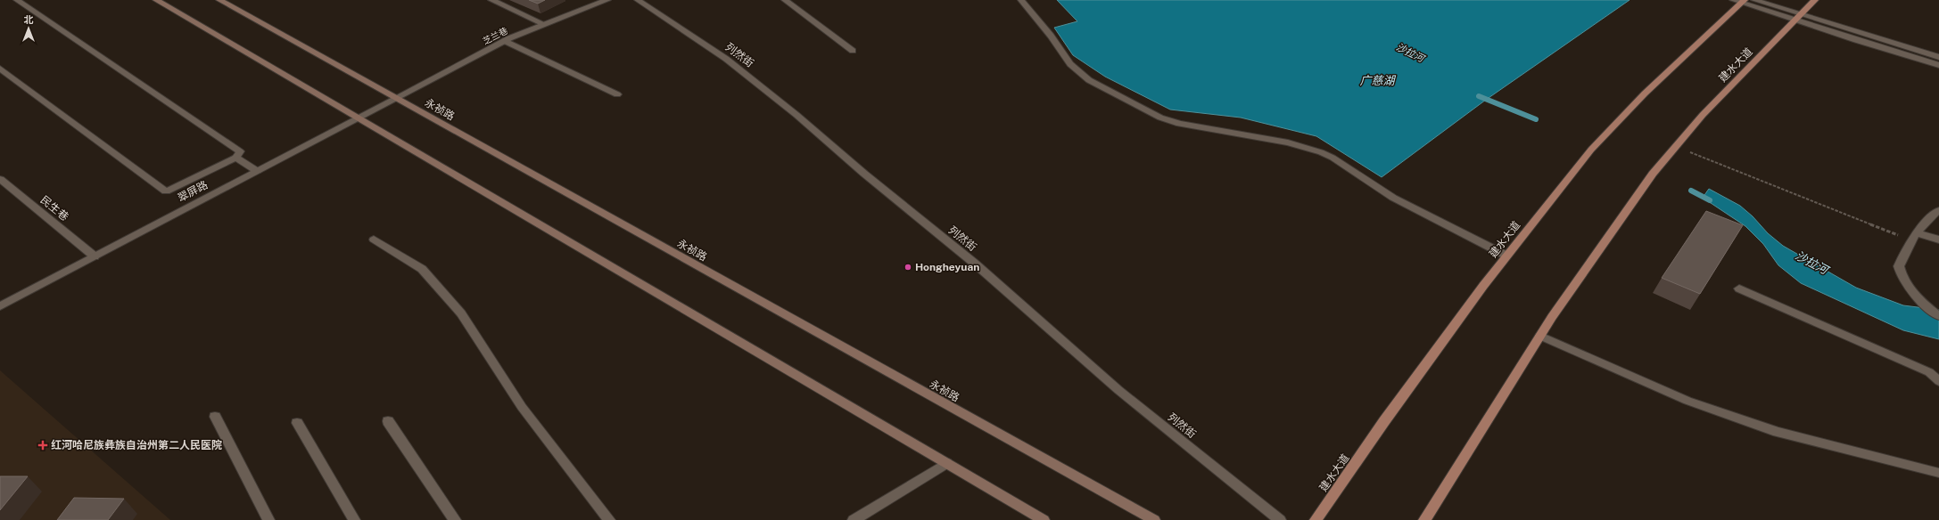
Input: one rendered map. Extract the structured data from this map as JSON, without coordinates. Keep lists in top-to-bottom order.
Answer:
{
  "streets": {
    "main road": ["建水大道", "永祯路"],
    "street": [
      "芝兰巷",
      "列然街",
      "翠屏路",
      "民生巷"
    ]
  },
  "crossings": [
    ["芝兰巷", "永祯路"],
    ["芝兰巷", "翠屏路"],
    ["永祯路", "翠屏路"],
    ["翠屏路", "民生巷"]
  ],
  "water": ["沙拉河", "广慈湖"],
  "places": {
    "other": ["Hongheyuan"],
    "health": ["红河哈尼族彝族自治州第二人民医院"]
  },
  "north": "top"
}
